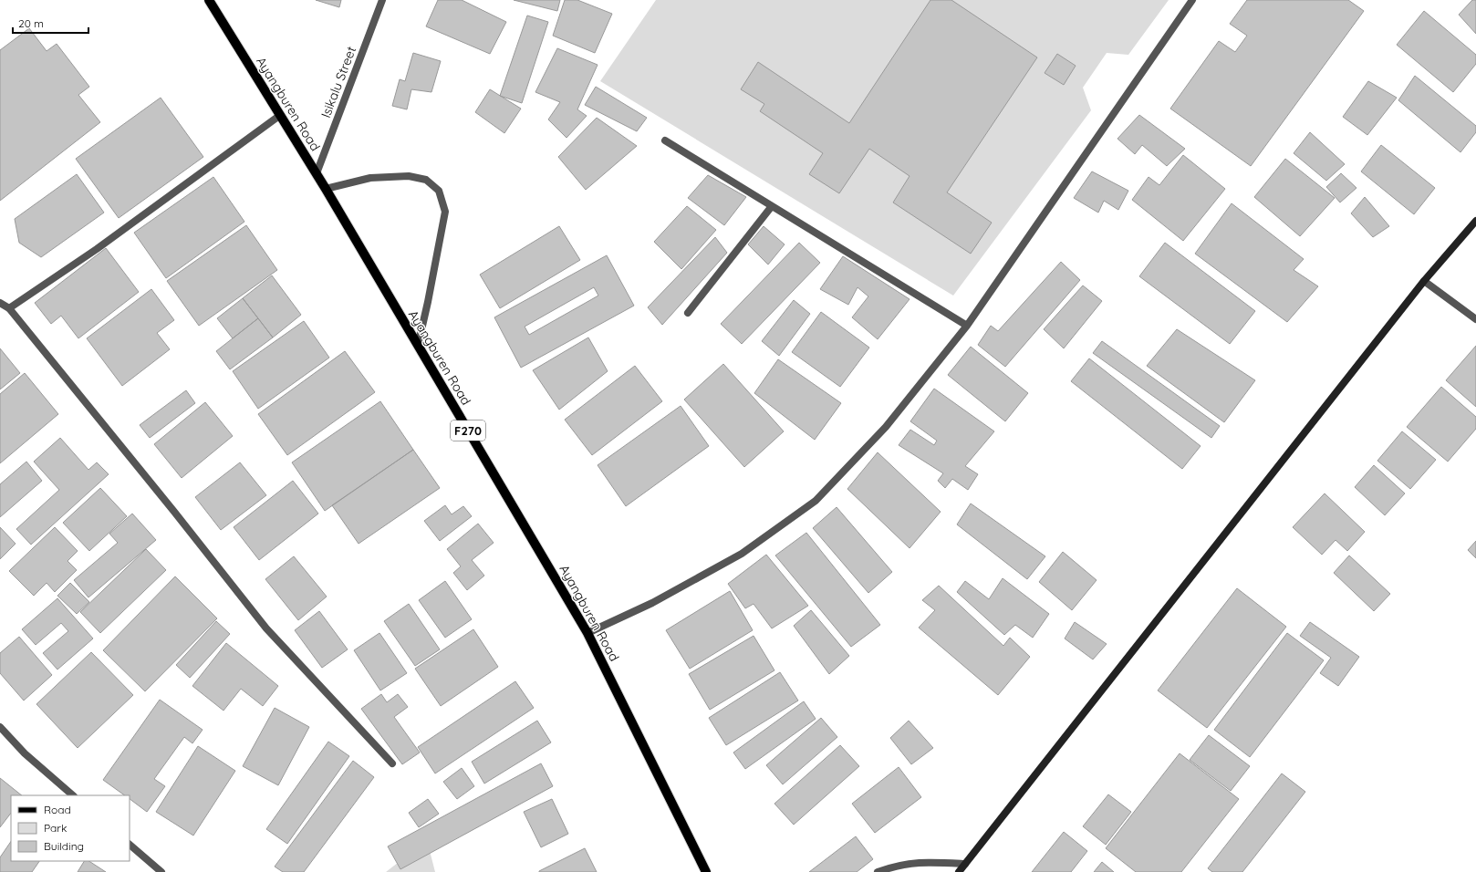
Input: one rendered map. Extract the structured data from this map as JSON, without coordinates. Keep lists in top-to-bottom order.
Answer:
{
  "streets": {
    "main road": ["Ayangburen Road", "F270"],
    "street": ["Isikalu Street"]
  },
  "crossings": [
    ["Isikalu Street", "Ayangburen Road"]
  ],
  "legend": ["Road", "Park", "Building"],
  "scale_bar": "20 m"
}
